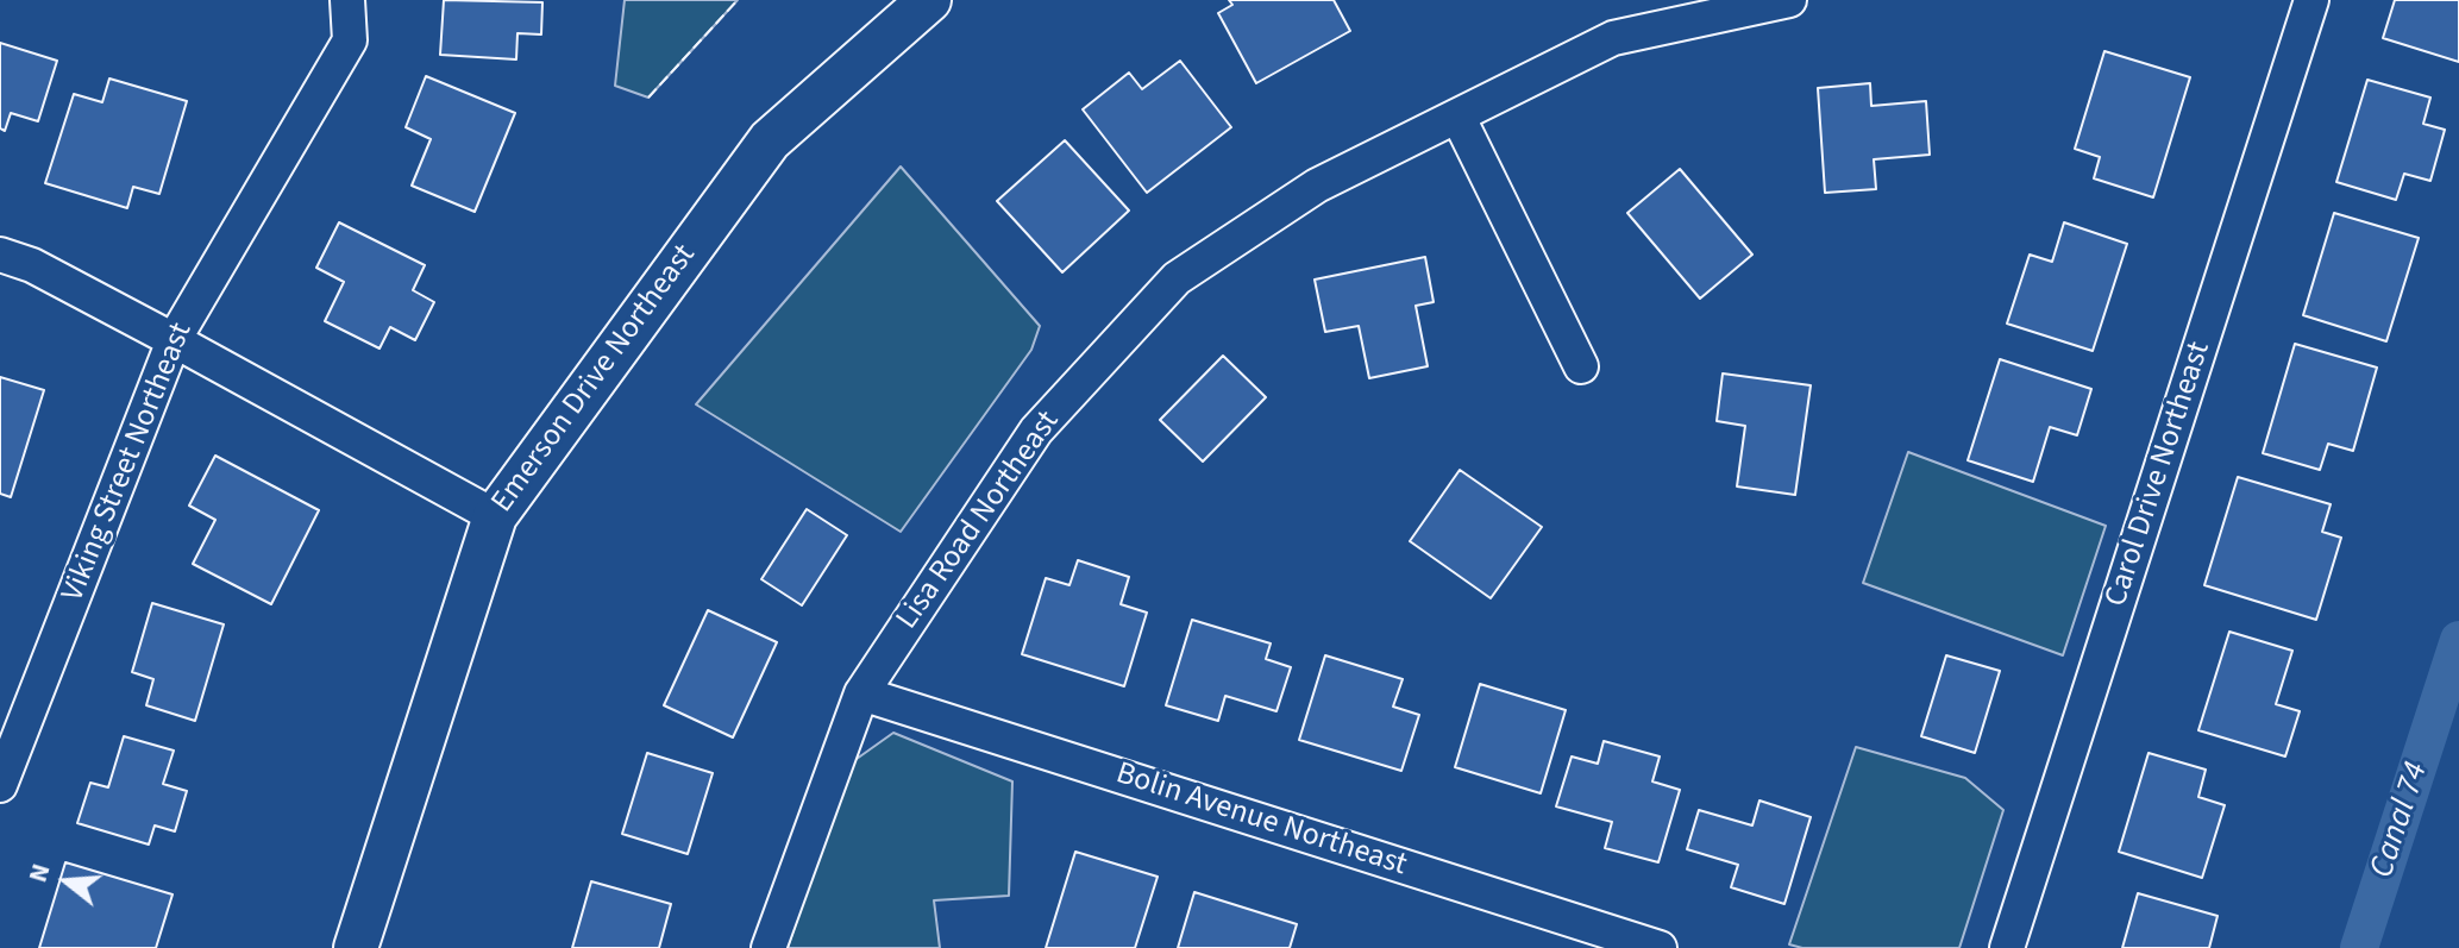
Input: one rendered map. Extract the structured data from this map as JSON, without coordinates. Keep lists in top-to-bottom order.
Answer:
{
  "streets": {
    "street": [
      "Emerson Drive Northeast",
      "Viking Street Northeast",
      "Carol Drive Northeast",
      "Lisa Road Northeast",
      "Bolin Avenue Northeast"
    ]
  },
  "crossings": [
    ["Lisa Road Northeast", "Bolin Avenue Northeast"]
  ],
  "water": ["Canal 74"],
  "north": "left"
}
